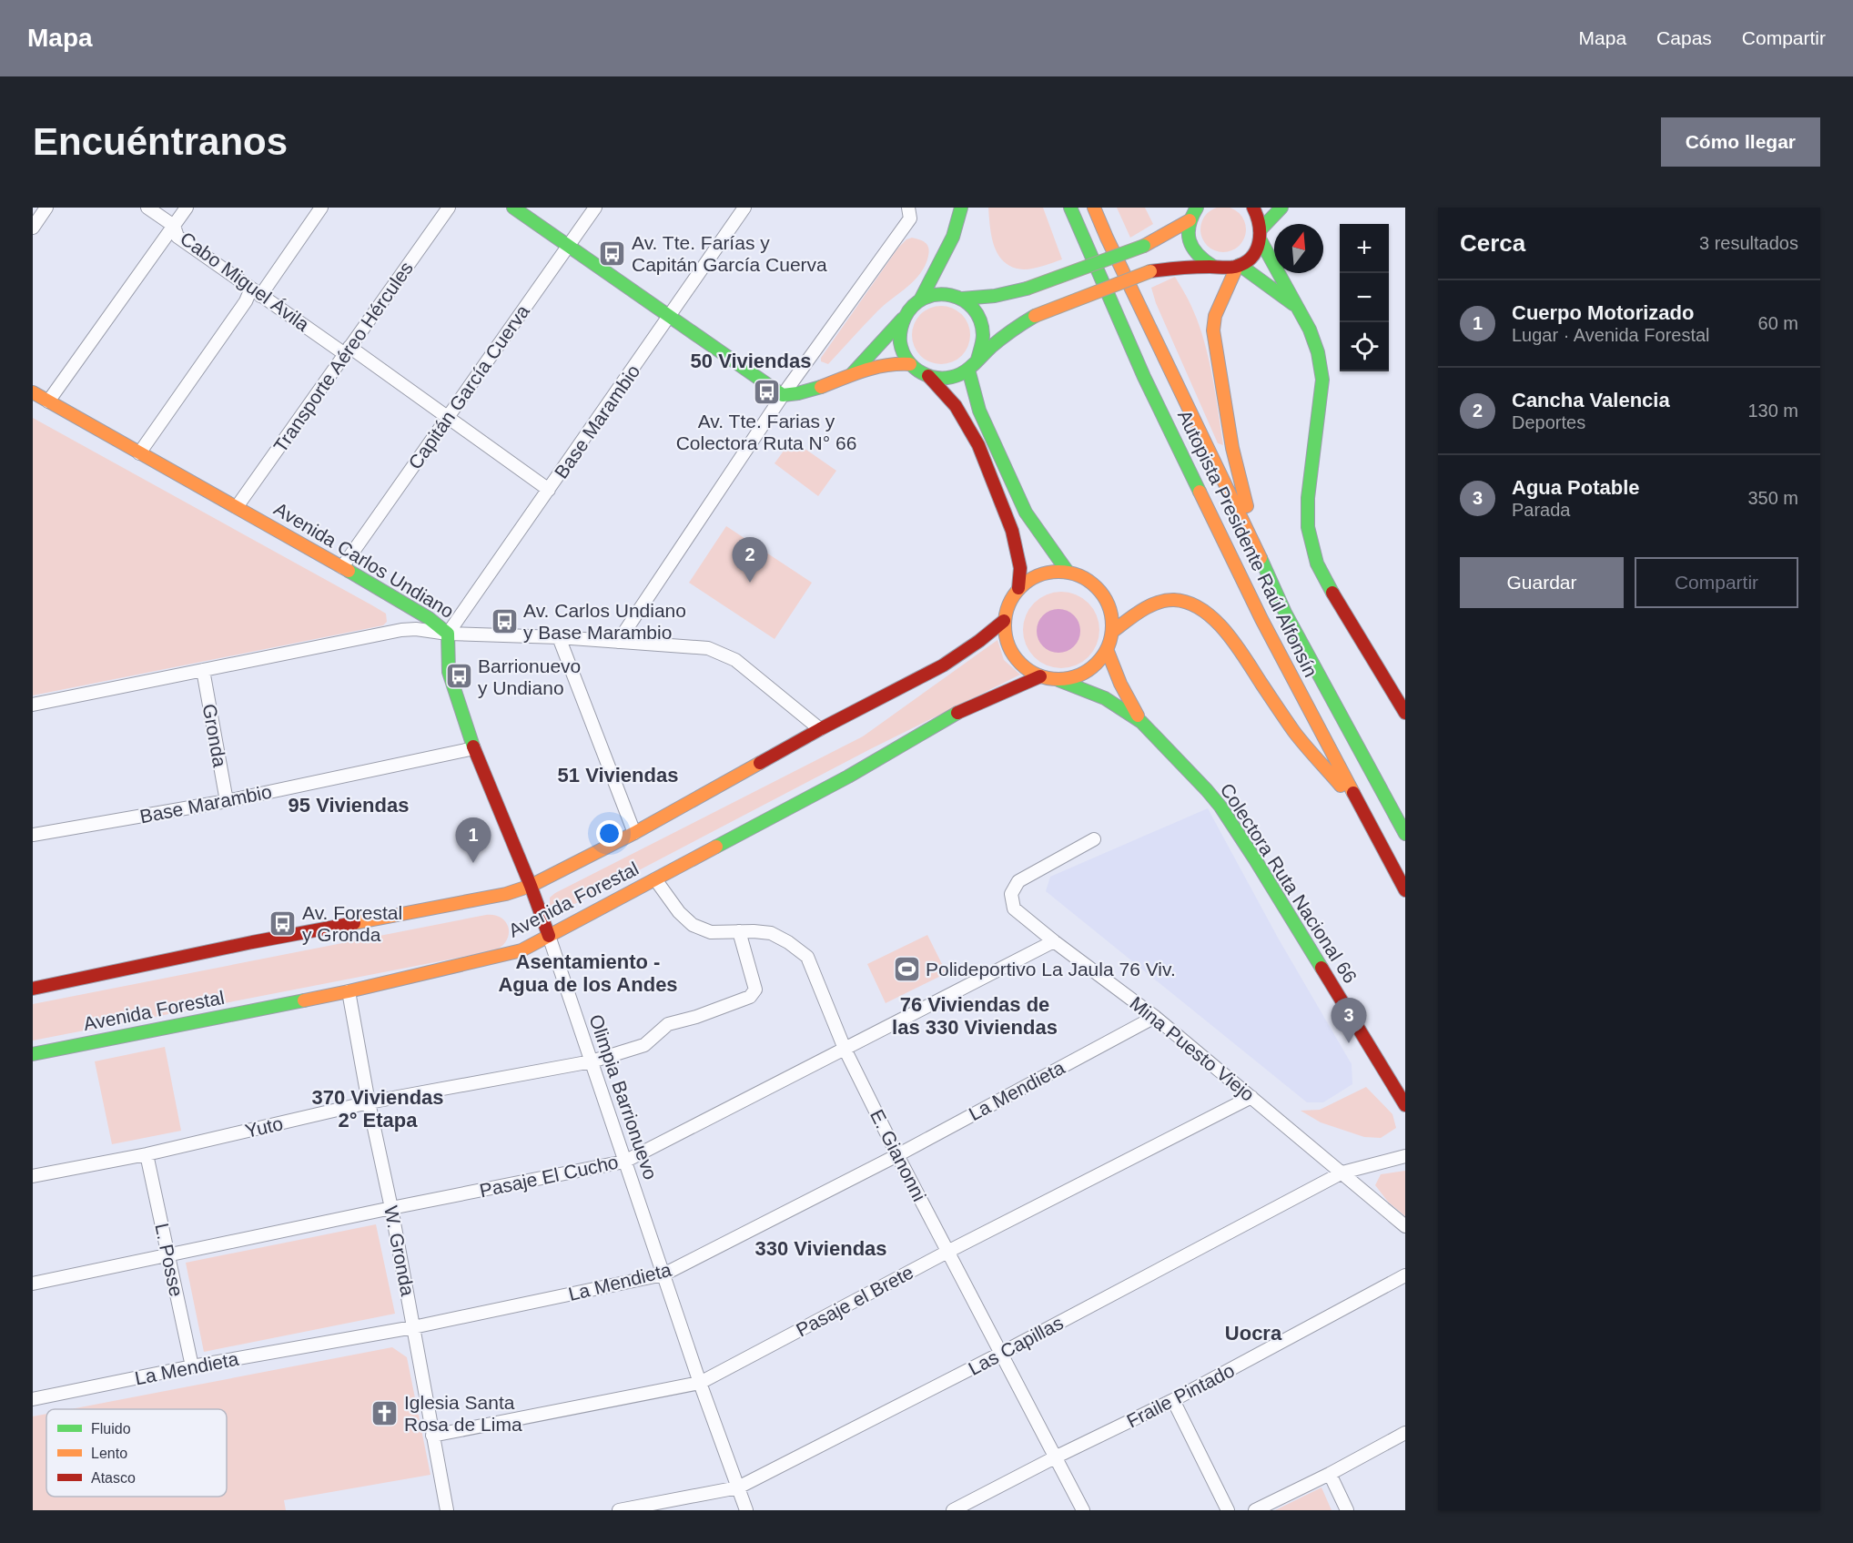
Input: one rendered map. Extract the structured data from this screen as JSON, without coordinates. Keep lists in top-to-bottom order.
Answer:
{
  "streets": {
    "main road": [
      "Autopista Presidente Raúl Alfonsín",
      "Avenida Carlos Undiano",
      "Colectora Ruta Nacional 66",
      "Avenida Forestal",
      "Olimpia Barrionuevo"
    ],
    "street": [
      "Cabo Miguel Ávila",
      "Transporte Aéreo Hércules",
      "Capitán García Cuerva",
      "Base Marambio",
      "Gronda",
      "Mina Puesto Viejo",
      "La Mendieta",
      "Yuto",
      "E. Gianonni",
      "Pasaje El Cucho",
      "W. Gronda",
      "L. Posse",
      "Pasaje el Brete",
      "Las Capillas",
      "Fraile Pintado"
    ]
  },
  "crossings": [
    ["Cabo Miguel Ávila", "Transporte Aéreo Hércules"],
    ["Cabo Miguel Ávila", "Capitán García Cuerva"],
    ["Cabo Miguel Ávila", "Base Marambio"],
    ["Transporte Aéreo Hércules", "Avenida Carlos Undiano"],
    ["Capitán García Cuerva", "Avenida Carlos Undiano"],
    ["Base Marambio", "Avenida Carlos Undiano"],
    ["Base Marambio", "Gronda"],
    ["Base Marambio", "Olimpia Barrionuevo"],
    ["Avenida Carlos Undiano", "Avenida Forestal"],
    ["Avenida Carlos Undiano", "Olimpia Barrionuevo"],
    ["Avenida Forestal", "Olimpia Barrionuevo"],
    ["Avenida Forestal", "E. Gianonni"],
    ["Avenida Forestal", "W. Gronda"],
    ["Mina Puesto Viejo", "La Mendieta"],
    ["Mina Puesto Viejo", "Pasaje El Cucho"],
    ["Mina Puesto Viejo", "Pasaje el Brete"],
    ["Mina Puesto Viejo", "Las Capillas"],
    ["La Mendieta", "Olimpia Barrionuevo"],
    ["La Mendieta", "E. Gianonni"],
    ["La Mendieta", "W. Gronda"],
    ["La Mendieta", "L. Posse"],
    ["Olimpia Barrionuevo", "Yuto"],
    ["Olimpia Barrionuevo", "Pasaje El Cucho"],
    ["Olimpia Barrionuevo", "Pasaje el Brete"],
    ["Olimpia Barrionuevo", "Las Capillas"],
    ["Yuto", "E. Gianonni"],
    ["Yuto", "W. Gronda"],
    ["Yuto", "L. Posse"],
    ["E. Gianonni", "Pasaje El Cucho"],
    ["E. Gianonni", "Pasaje el Brete"],
    ["E. Gianonni", "Las Capillas"],
    ["E. Gianonni", "Fraile Pintado"],
    ["Pasaje El Cucho", "W. Gronda"],
    ["Pasaje El Cucho", "L. Posse"],
    ["W. Gronda", "Pasaje el Brete"]
  ],
  "districts": [
    "50 Viviendas",
    "51 Viviendas",
    "95 Viviendas",
    "Asentamiento - Agua de los Andes",
    "76 Viviendas de las 330 Viviendas",
    "370 Viviendas 2° Etapa",
    "330 Viviendas",
    "Uocra"
  ],
  "places": {
    "bus stop": [
      "Av. Tte. Farías y Capitán García Cuerva",
      "Av. Tte. Farias y Colectora Ruta N° 66",
      "Av. Carlos Undiano y Base Marambio",
      "Barrionuevo y Undiano",
      "Av. Forestal y Gronda"
    ],
    "sports": ["Polideportivo La Jaula 76 Viv."],
    "church": ["Iglesia Santa Rosa de Lima"]
  },
  "legend": ["Fluido", "Lento", "Atasco"],
  "north": "top",
  "page": {
    "header": "Mapa",
    "nav": ["Mapa", "Capas", "Compartir"],
    "buttons": [
      "Cómo llegar",
      ["Guardar", "Compartir"]
    ],
    "title": "Encuéntranos",
    "heading": ["Cerca", "3 resultados"],
    "map_buttons": ["+", "−"],
    "list": [
      {
        "mark": "1",
        "name": "Cuerpo Motorizado",
        "note": "Lugar · Avenida Forestal",
        "value": "60 m"
      },
      {
        "mark": "2",
        "name": "Cancha Valencia",
        "note": "Deportes",
        "value": "130 m"
      },
      {
        "mark": "3",
        "name": "Agua Potable",
        "note": "Parada",
        "value": "350 m"
      }
    ],
    "pins": ["2", "1", "3"]
  }
}
